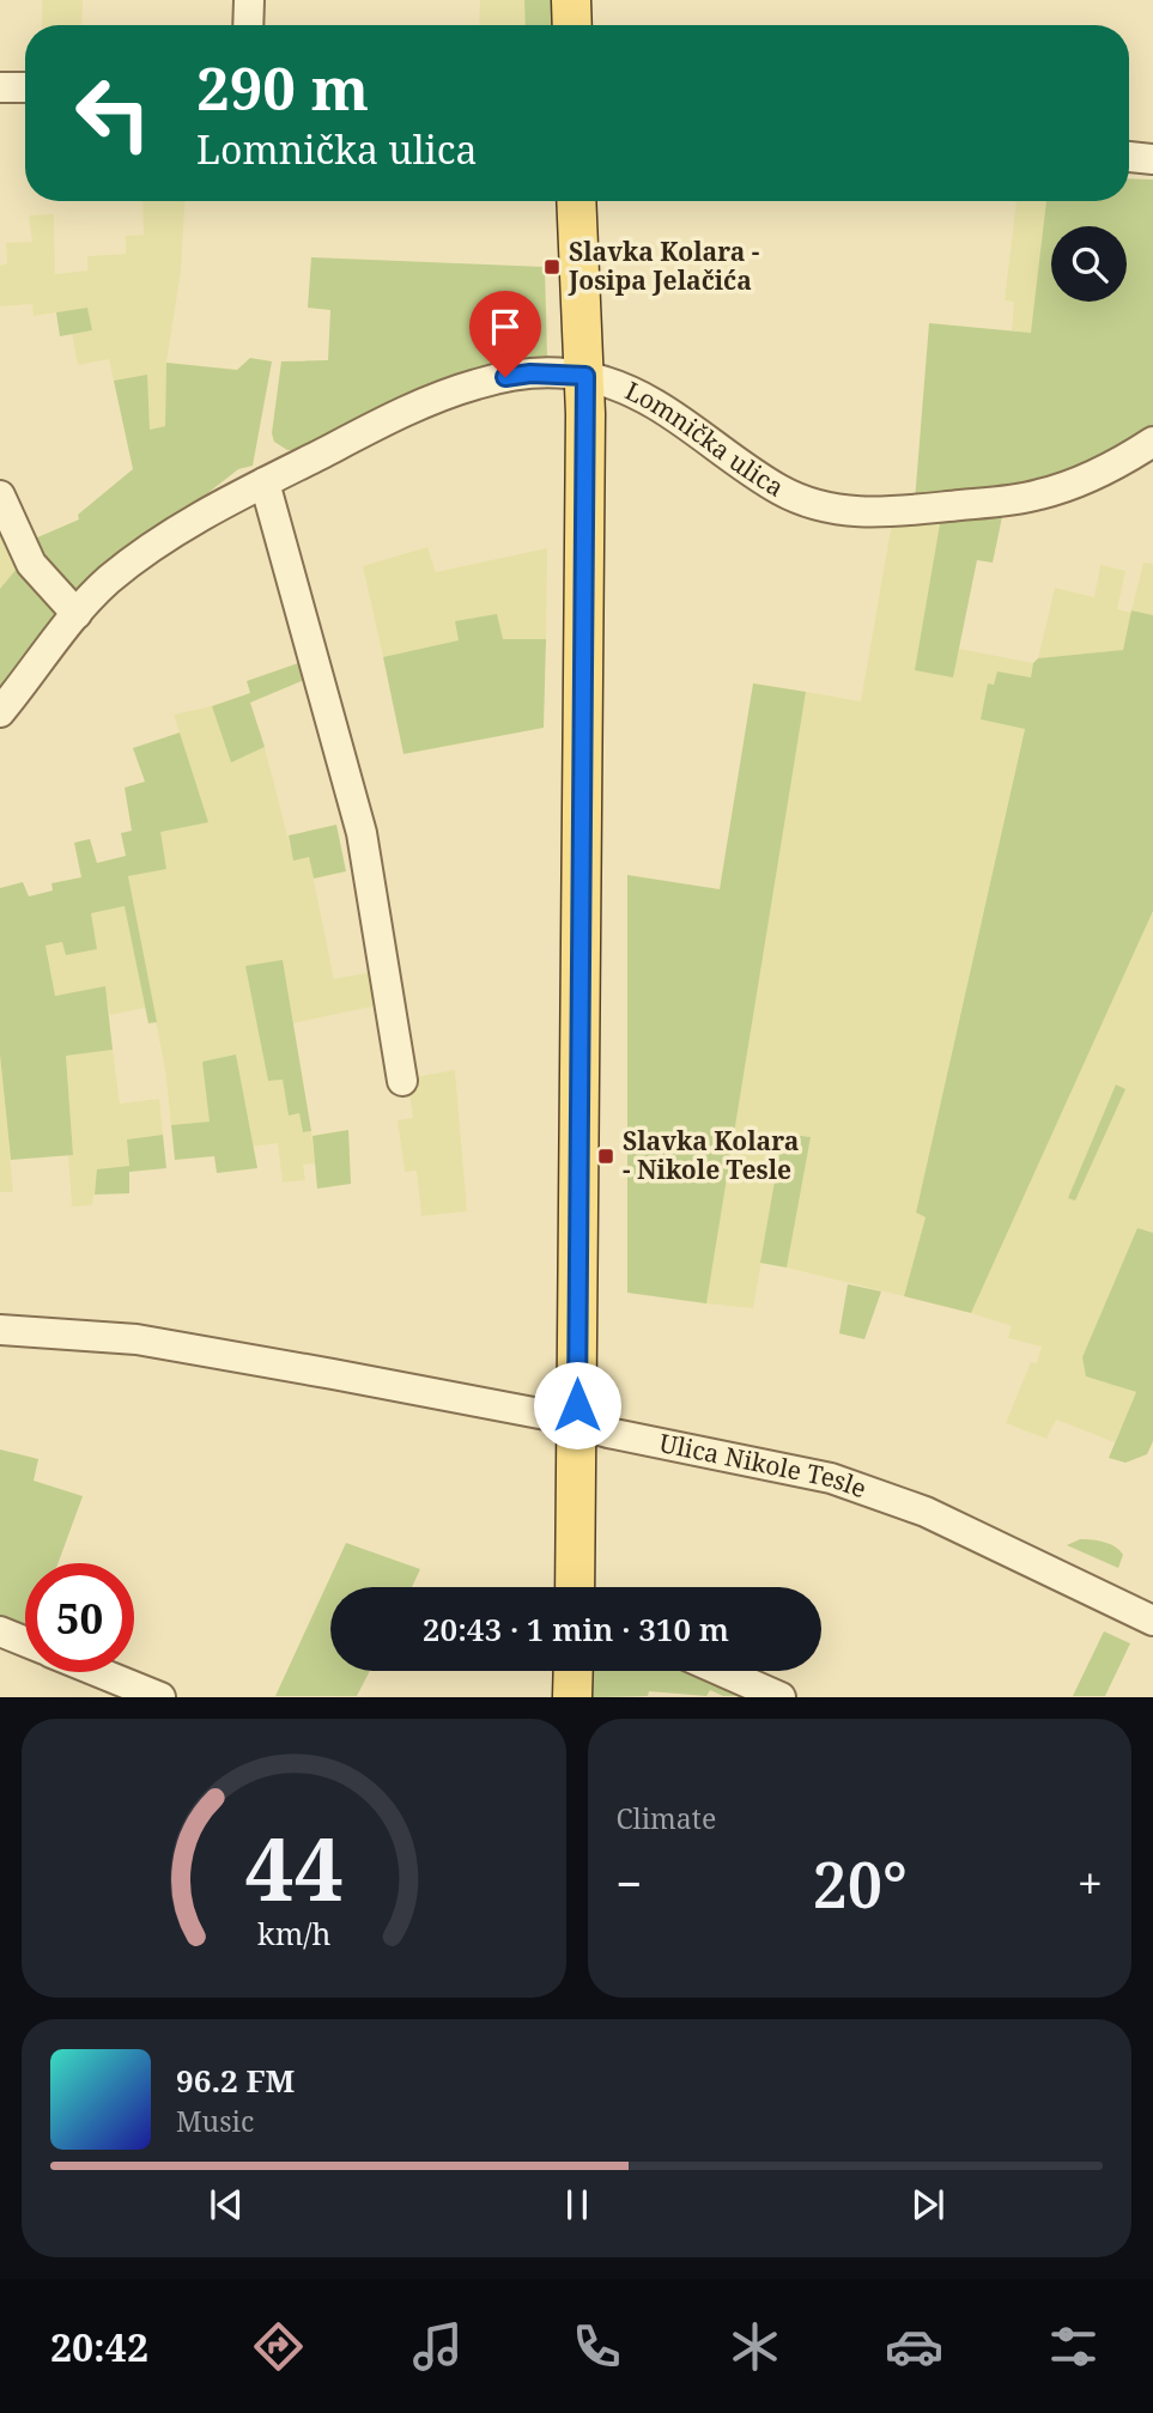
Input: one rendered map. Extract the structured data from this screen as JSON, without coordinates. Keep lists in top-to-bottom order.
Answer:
{
  "streets": {
    "street": ["Lomnička ulica", "Ulica Nikole Tesle"]
  },
  "places": {
    "transit": ["Slavka Kolara - Josipa Jelačića", "Slavka Kolara - Nikole Tesle"]
  },
  "page": {
    "turn": ["290 m", "Lomnička ulica"],
    "limit": "50",
    "trip": "20:43 · 1 min · 310 m",
    "tile": "Climate",
    "heat": ["−", "20°", "+"],
    "song": ["96.2 FM", "Music"],
    "tabs": "20:42",
    "gauge": ["44", "km/h"]
  }
}
